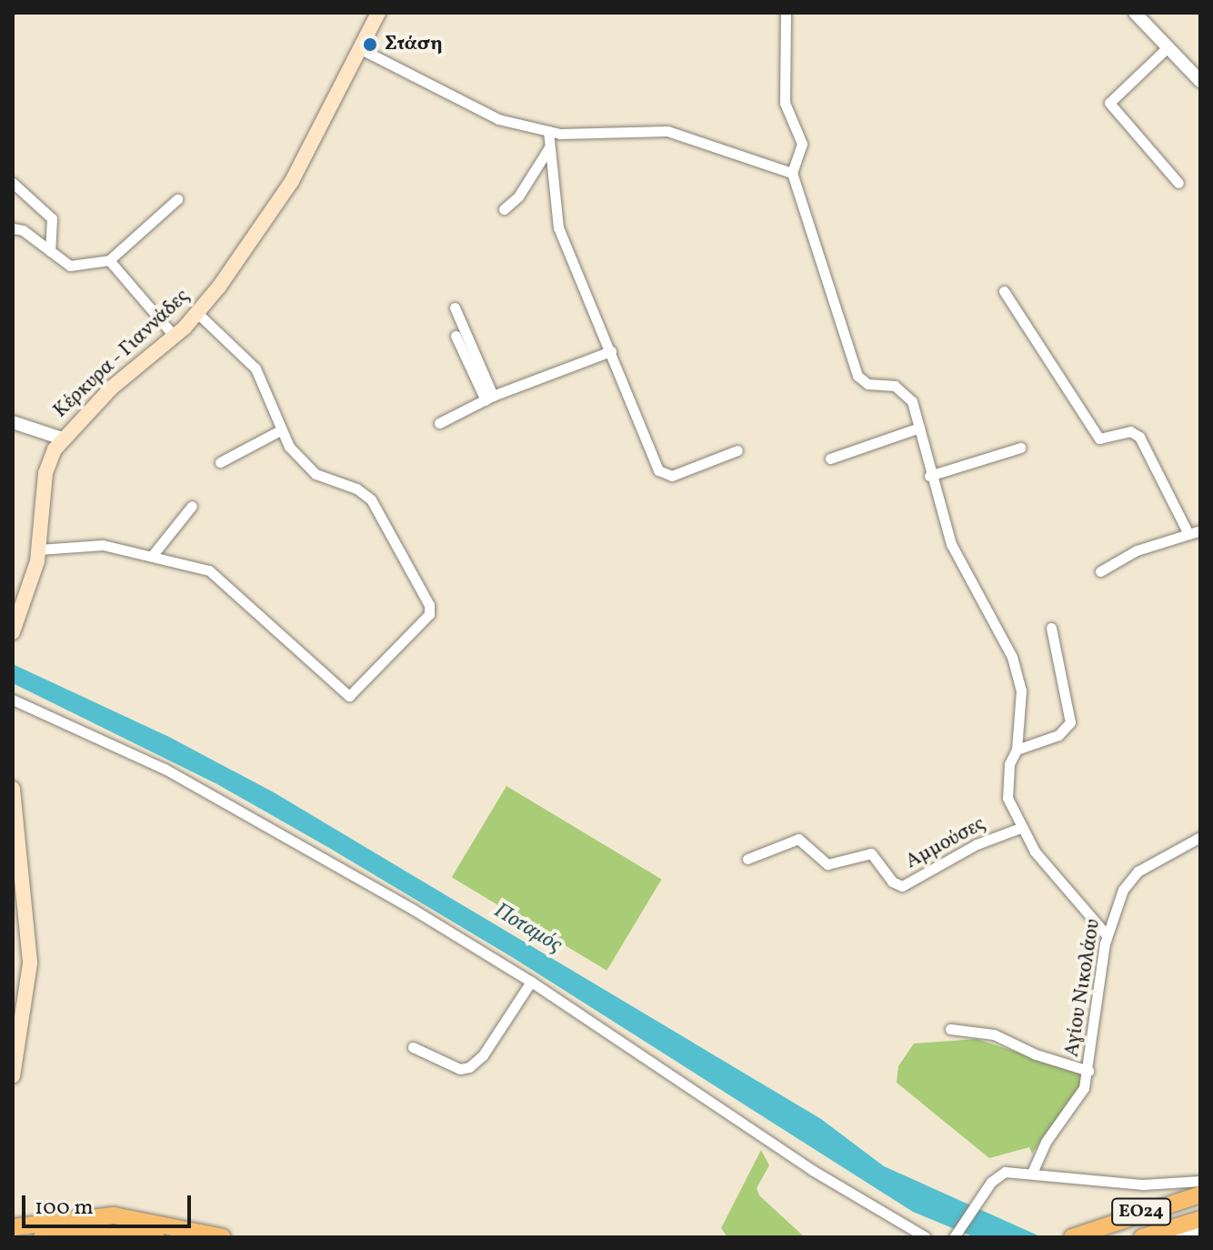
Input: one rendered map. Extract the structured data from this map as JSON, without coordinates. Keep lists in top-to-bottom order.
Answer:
{
  "streets": {
    "main road": ["Κέρκυρα - Γιαννάδες", "ΕΟ24"],
    "street": ["Αμμούσες", "Αγίου Νικολάου"]
  },
  "water": ["Ποταμός"],
  "places": ["Στάση"],
  "scale_bar": "100 m"
}
